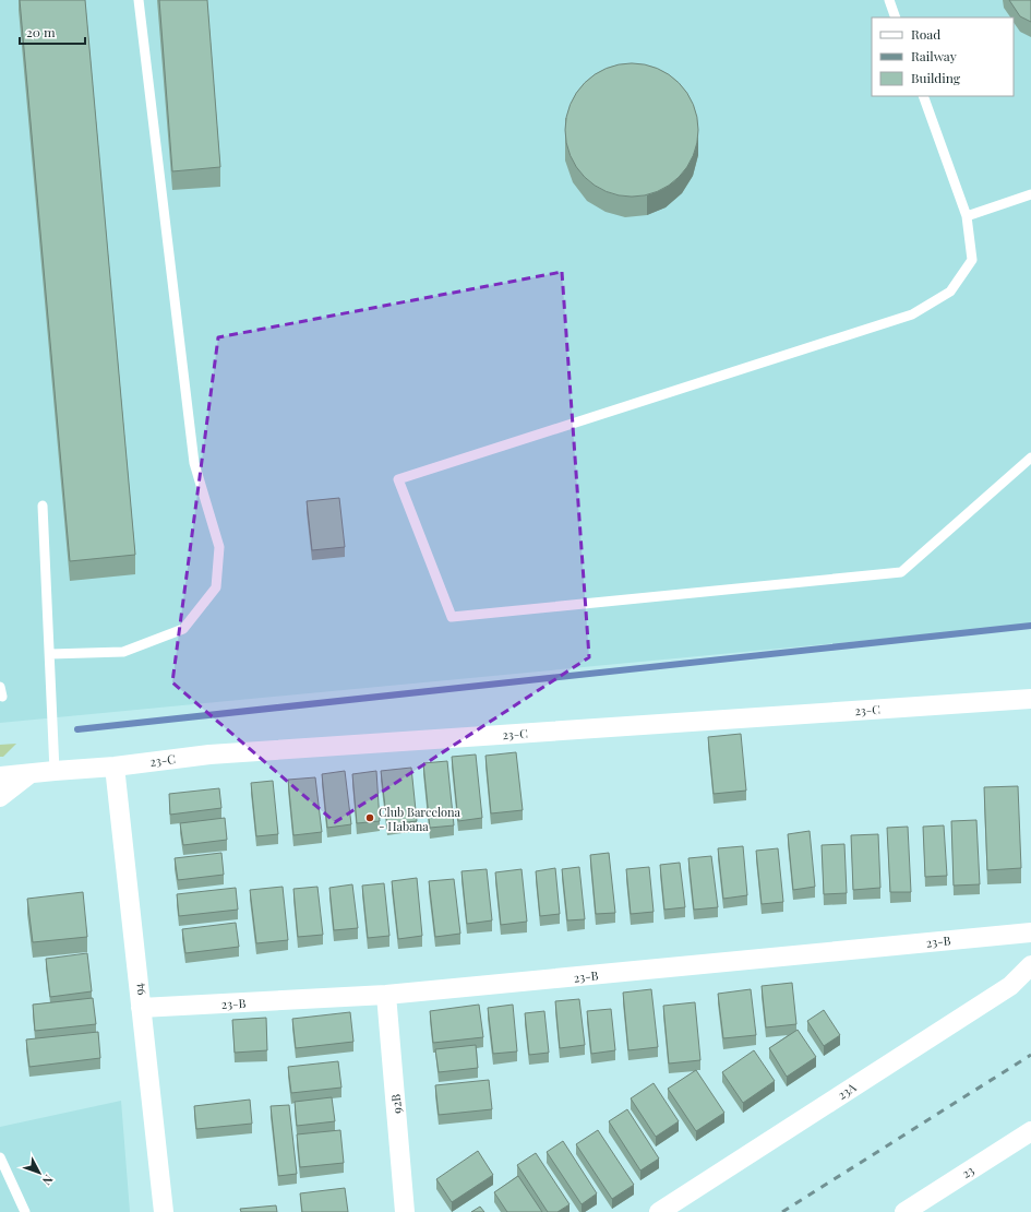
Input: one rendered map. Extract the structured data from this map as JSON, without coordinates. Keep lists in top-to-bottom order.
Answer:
{
  "streets": {
    "street": [
      "23-C",
      "23-B",
      "94",
      "23A",
      "92B",
      "23"
    ]
  },
  "crossings": [
    ["23-C", "94"],
    ["23-B", "94"],
    ["23-B", "92B"]
  ],
  "places": ["Club Barcelona - Habana"],
  "legend": ["Road", "Railway", "Building"],
  "scale_bar": "20 m",
  "north": "bottom right"
}
